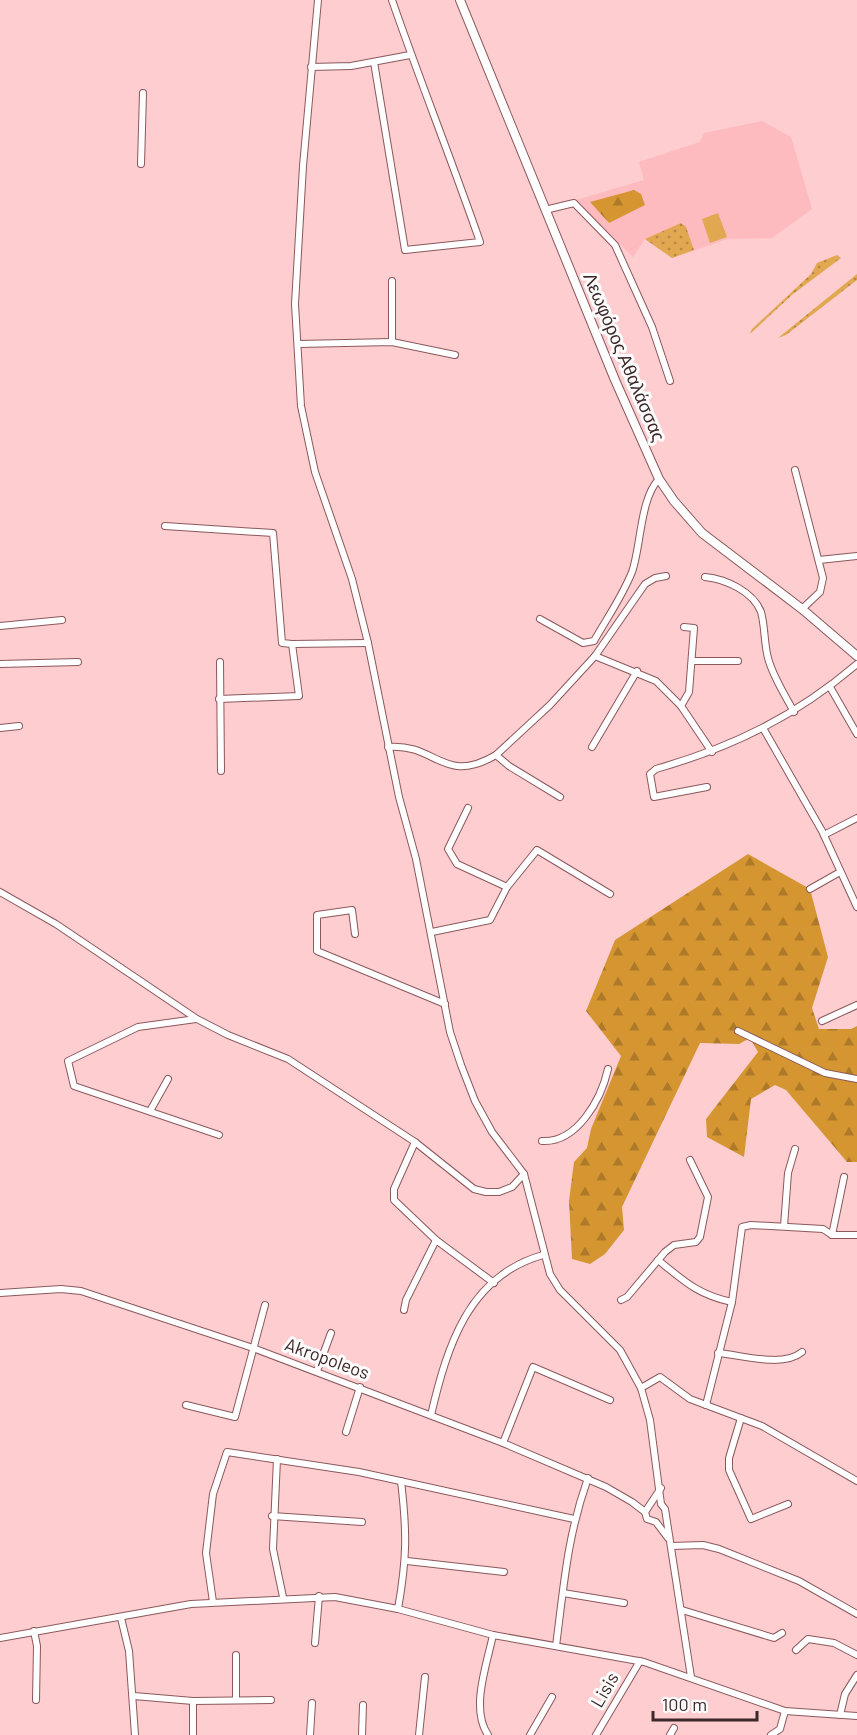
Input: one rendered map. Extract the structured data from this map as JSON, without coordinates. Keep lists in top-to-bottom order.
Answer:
{
  "streets": {
    "main road": ["Λεωφόρος Αθαλάσσας"],
    "street": ["Akropoleos", "Lisis"]
  },
  "scale_bar": "100 m"
}
